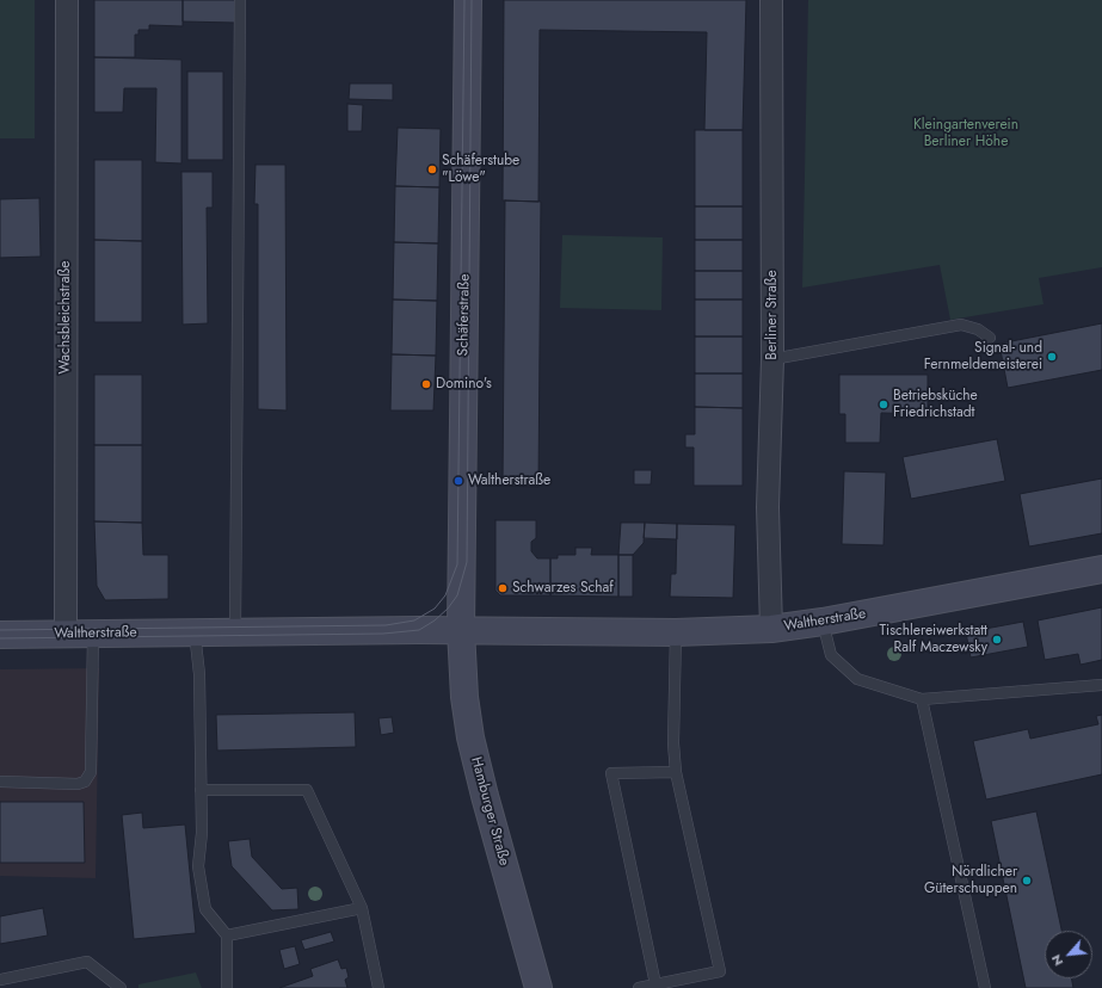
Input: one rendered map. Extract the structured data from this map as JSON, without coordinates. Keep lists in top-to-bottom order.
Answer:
{
  "streets": {
    "main road": ["Schäferstraße", "Waltherstraße", "Hamburger Straße"],
    "street": ["Berliner Straße", "Wachsbleichstraße"]
  },
  "crossings": [
    ["Schäferstraße", "Waltherstraße"],
    ["Schäferstraße", "Hamburger Straße"],
    ["Berliner Straße", "Waltherstraße"],
    ["Wachsbleichstraße", "Waltherstraße"],
    ["Waltherstraße", "Hamburger Straße"]
  ],
  "parks": ["Kleingartenverein Berliner Höhe"],
  "places": [
    "Schäferstube \"Löwe\"",
    "Signal- und Fernmeldemeisterei",
    "Domino's",
    "Betriebsküche Friedrichstadt",
    "Waltherstraße",
    "Schwarzes Schaf",
    "Tischlereiwerkstatt Ralf Maczewsky",
    "Nördlicher Güterschuppen"
  ],
  "north": "bottom left"
}
